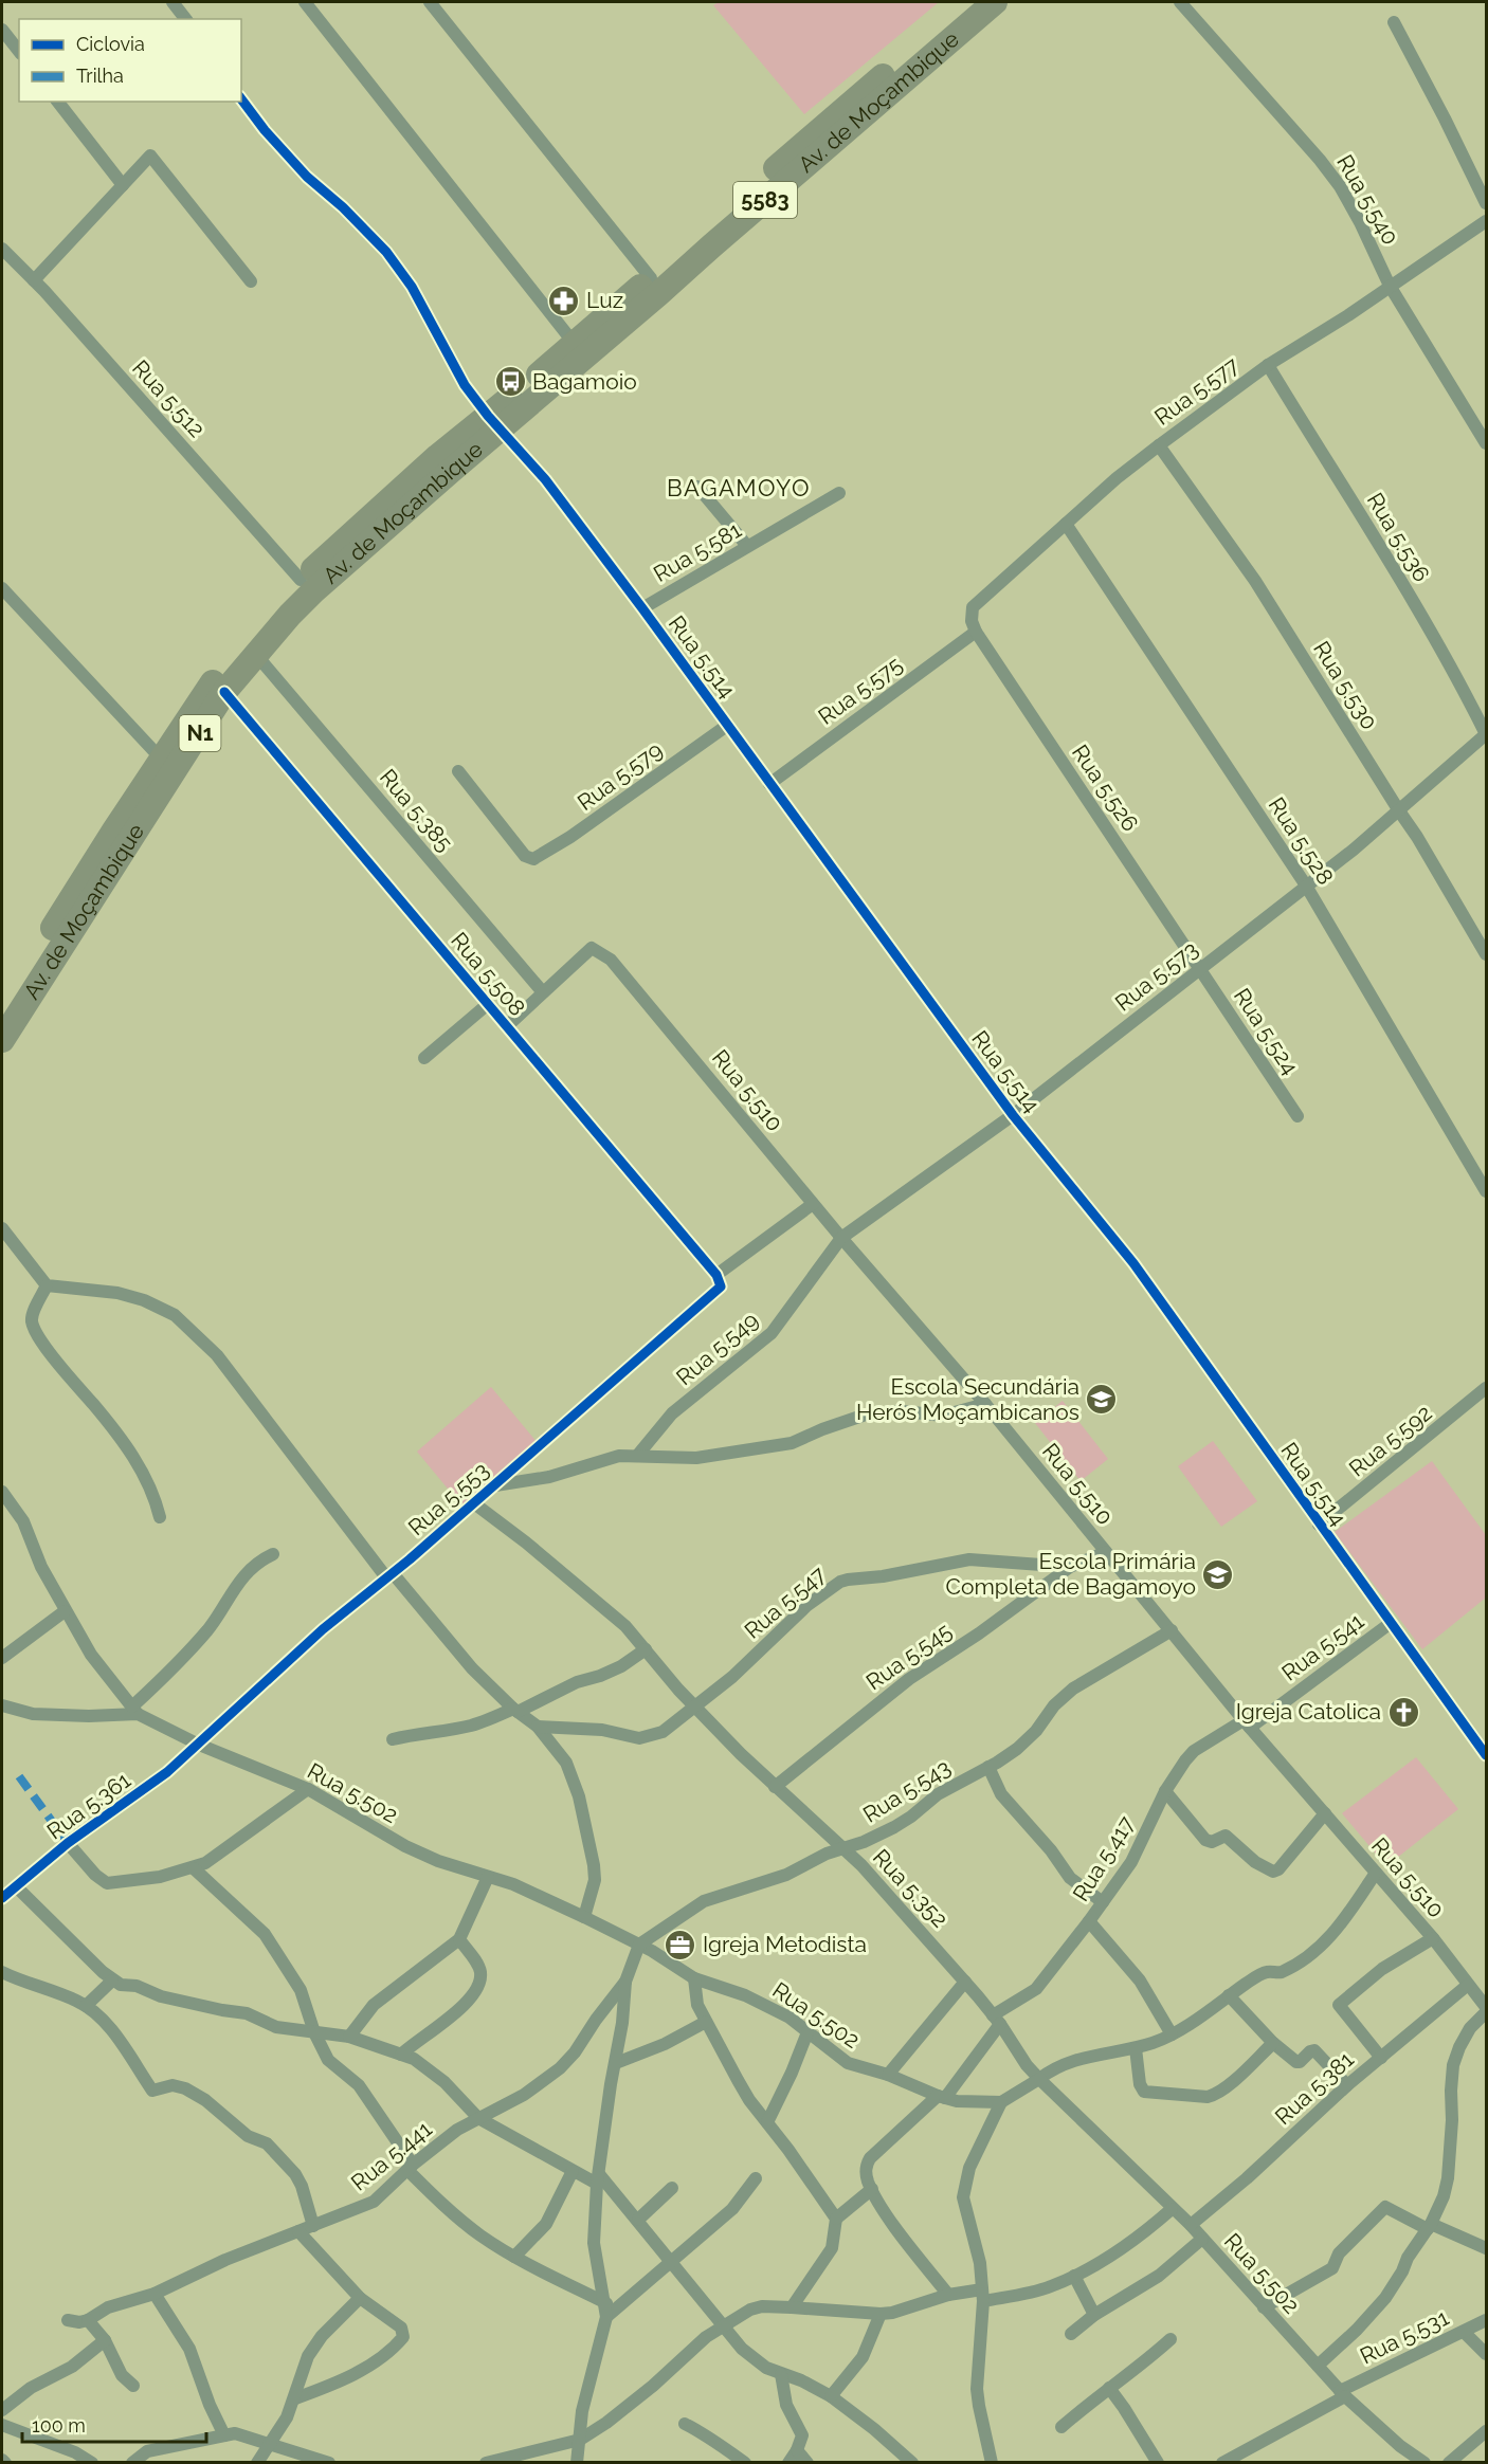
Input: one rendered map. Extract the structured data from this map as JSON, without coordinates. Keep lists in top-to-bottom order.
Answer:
{
  "streets": {
    "highway": ["Av. de Moçambique", "5583", "N1"],
    "street": [
      "Rua 5.540",
      "Rua 5.577",
      "Rua 5.512",
      "Rua 5.536",
      "Rua 5.581",
      "Rua 5.514",
      "Rua 5.530",
      "Rua 5.575",
      "Rua 5.579",
      "Rua 5.526",
      "Rua 5.385",
      "Rua 5.528",
      "Rua 5.508",
      "Rua 5.573",
      "Rua 5.524",
      "Rua 5.510",
      "Rua 5.549",
      "Rua 5.592",
      "Rua 5.553",
      "Rua 5.547",
      "Rua 5.541",
      "Rua 5.545",
      "Rua 5.543",
      "Rua 5.502",
      "Rua 5.361",
      "Rua 5.417",
      "Rua 5.352",
      "Rua 5.381",
      "Rua 5.441",
      "Rua 5.531"
    ]
  },
  "crossings": [
    ["Av. de Moçambique", "Rua 5.512"],
    ["Av. de Moçambique", "Rua 5.514"],
    ["Av. de Moçambique", "Rua 5.385"],
    ["Av. de Moçambique", "Rua 5.508"],
    ["Rua 5.540", "Rua 5.577"],
    ["Rua 5.577", "Rua 5.536"],
    ["Rua 5.577", "Rua 5.530"],
    ["Rua 5.577", "Rua 5.575"],
    ["Rua 5.577", "Rua 5.526"],
    ["Rua 5.577", "Rua 5.528"],
    ["Rua 5.536", "Rua 5.573"],
    ["Rua 5.581", "Rua 5.514"],
    ["Rua 5.514", "Rua 5.575"],
    ["Rua 5.514", "Rua 5.579"],
    ["Rua 5.514", "Rua 5.573"],
    ["Rua 5.514", "Rua 5.592"],
    ["Rua 5.514", "Rua 5.541"],
    ["Rua 5.530", "Rua 5.573"],
    ["Rua 5.575", "Rua 5.526"],
    ["Rua 5.526", "Rua 5.573"],
    ["Rua 5.526", "Rua 5.524"],
    ["Rua 5.385", "Rua 5.510"],
    ["Rua 5.528", "Rua 5.573"],
    ["Rua 5.508", "Rua 5.553"],
    ["Rua 5.573", "Rua 5.524"],
    ["Rua 5.573", "Rua 5.510"],
    ["Rua 5.573", "Rua 5.549"],
    ["Rua 5.510", "Rua 5.549"],
    ["Rua 5.510", "Rua 5.553"],
    ["Rua 5.510", "Rua 5.541"],
    ["Rua 5.510", "Rua 5.545"],
    ["Rua 5.510", "Rua 5.543"],
    ["Rua 5.510", "Rua 5.417"],
    ["Rua 5.510", "Rua 5.381"],
    ["Rua 5.553", "Rua 5.502"],
    ["Rua 5.553", "Rua 5.361"],
    ["Rua 5.553", "Rua 5.352"],
    ["Rua 5.547", "Rua 5.545"],
    ["Rua 5.547", "Rua 5.352"],
    ["Rua 5.541", "Rua 5.417"],
    ["Rua 5.545", "Rua 5.352"],
    ["Rua 5.543", "Rua 5.502"],
    ["Rua 5.543", "Rua 5.352"],
    ["Rua 5.502", "Rua 5.361"],
    ["Rua 5.502", "Rua 5.352"],
    ["Rua 5.502", "Rua 5.381"],
    ["Rua 5.502", "Rua 5.531"],
    ["Rua 5.417", "Rua 5.352"]
  ],
  "districts": ["BAGAMOYO"],
  "places": {
    "pharmacy": ["Luz"],
    "bus stop": ["Bagamoio"],
    "school or university": ["Escola Secundária Herós Moçambicanos", "Escola Primária Completa de Bagamoyo"],
    "church": ["Igreja Catolica"],
    "office": ["Igreja Metodista"]
  },
  "legend": ["Ciclovia", "Trilha"],
  "scale_bar": "100 m"
}
